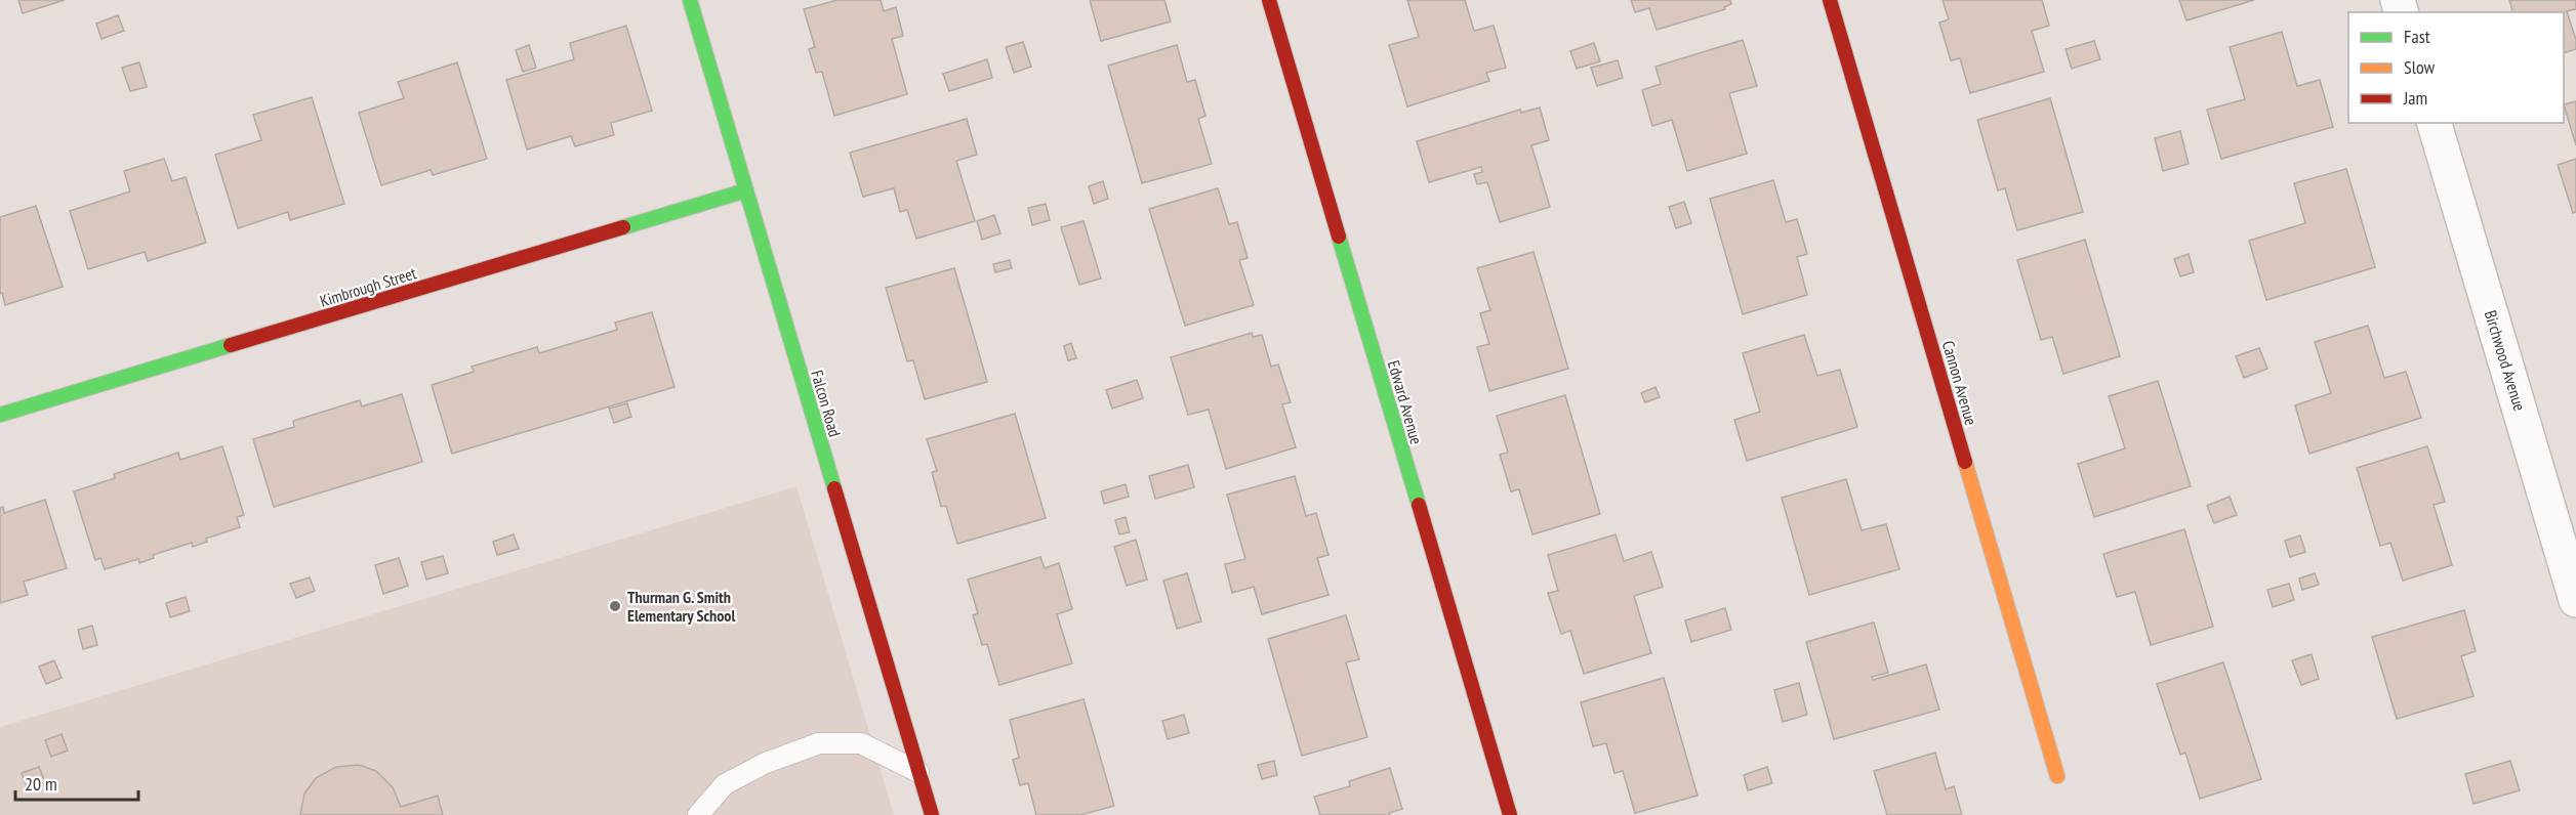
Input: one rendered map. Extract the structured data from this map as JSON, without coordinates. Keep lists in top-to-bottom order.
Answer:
{
  "streets": {
    "street": [
      "Kimbrough Street",
      "Birchwood Avenue",
      "Cannon Avenue",
      "Edward Avenue",
      "Falcon Road"
    ]
  },
  "crossings": [
    ["Kimbrough Street", "Falcon Road"]
  ],
  "places": ["Thurman G. Smith Elementary School"],
  "legend": ["Fast", "Slow", "Jam"],
  "scale_bar": "20 m"
}
